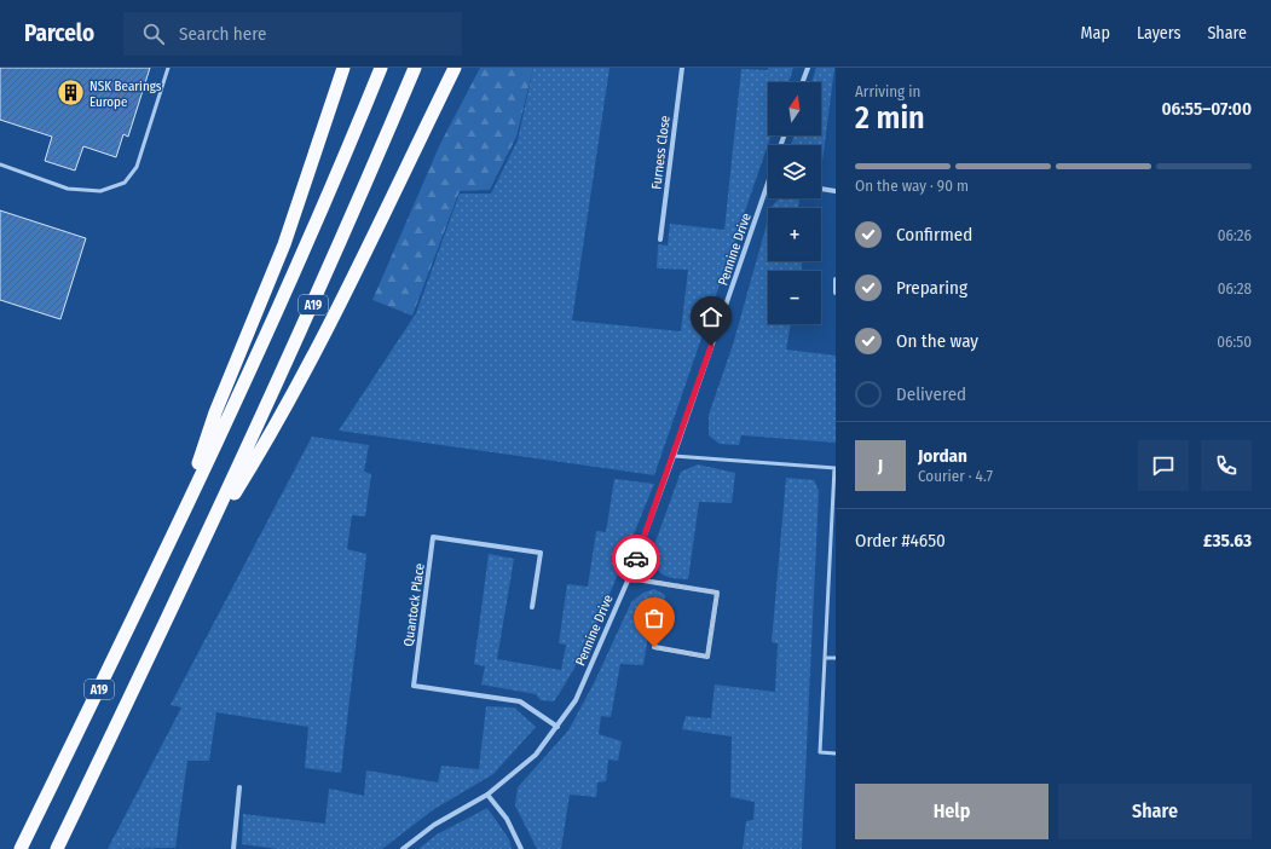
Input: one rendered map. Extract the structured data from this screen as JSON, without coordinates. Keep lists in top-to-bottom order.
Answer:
{
  "streets": {
    "highway": ["A19"],
    "street": ["Furness Close", "Pennine Drive", "Quantock Place"]
  },
  "crossings": [
    ["Pennine Drive", "Quantock Place"]
  ],
  "places": {
    "building": ["NSK Bearings Europe"]
  },
  "north": "top",
  "page": {
    "header": "Parcelo",
    "search": "Search here",
    "nav": ["Map", "Layers", "Share"],
    "heading": ["2 min", "Arriving in", "06:55–07:00"],
    "panel": [
      "Jordan",
      "Courier · 4.7",
      "Order #4650",
      "£35.63"
    ],
    "map_buttons": ["+", "−"],
    "bar": "On the way · 90 m",
    "list": [
      ["Confirmed", "06:26"],
      ["Preparing", "06:28"],
      ["On the way", "06:50"],
      "Delivered"
    ],
    "round": "J",
    "buttons": ["Help", "Share"]
  }
}
